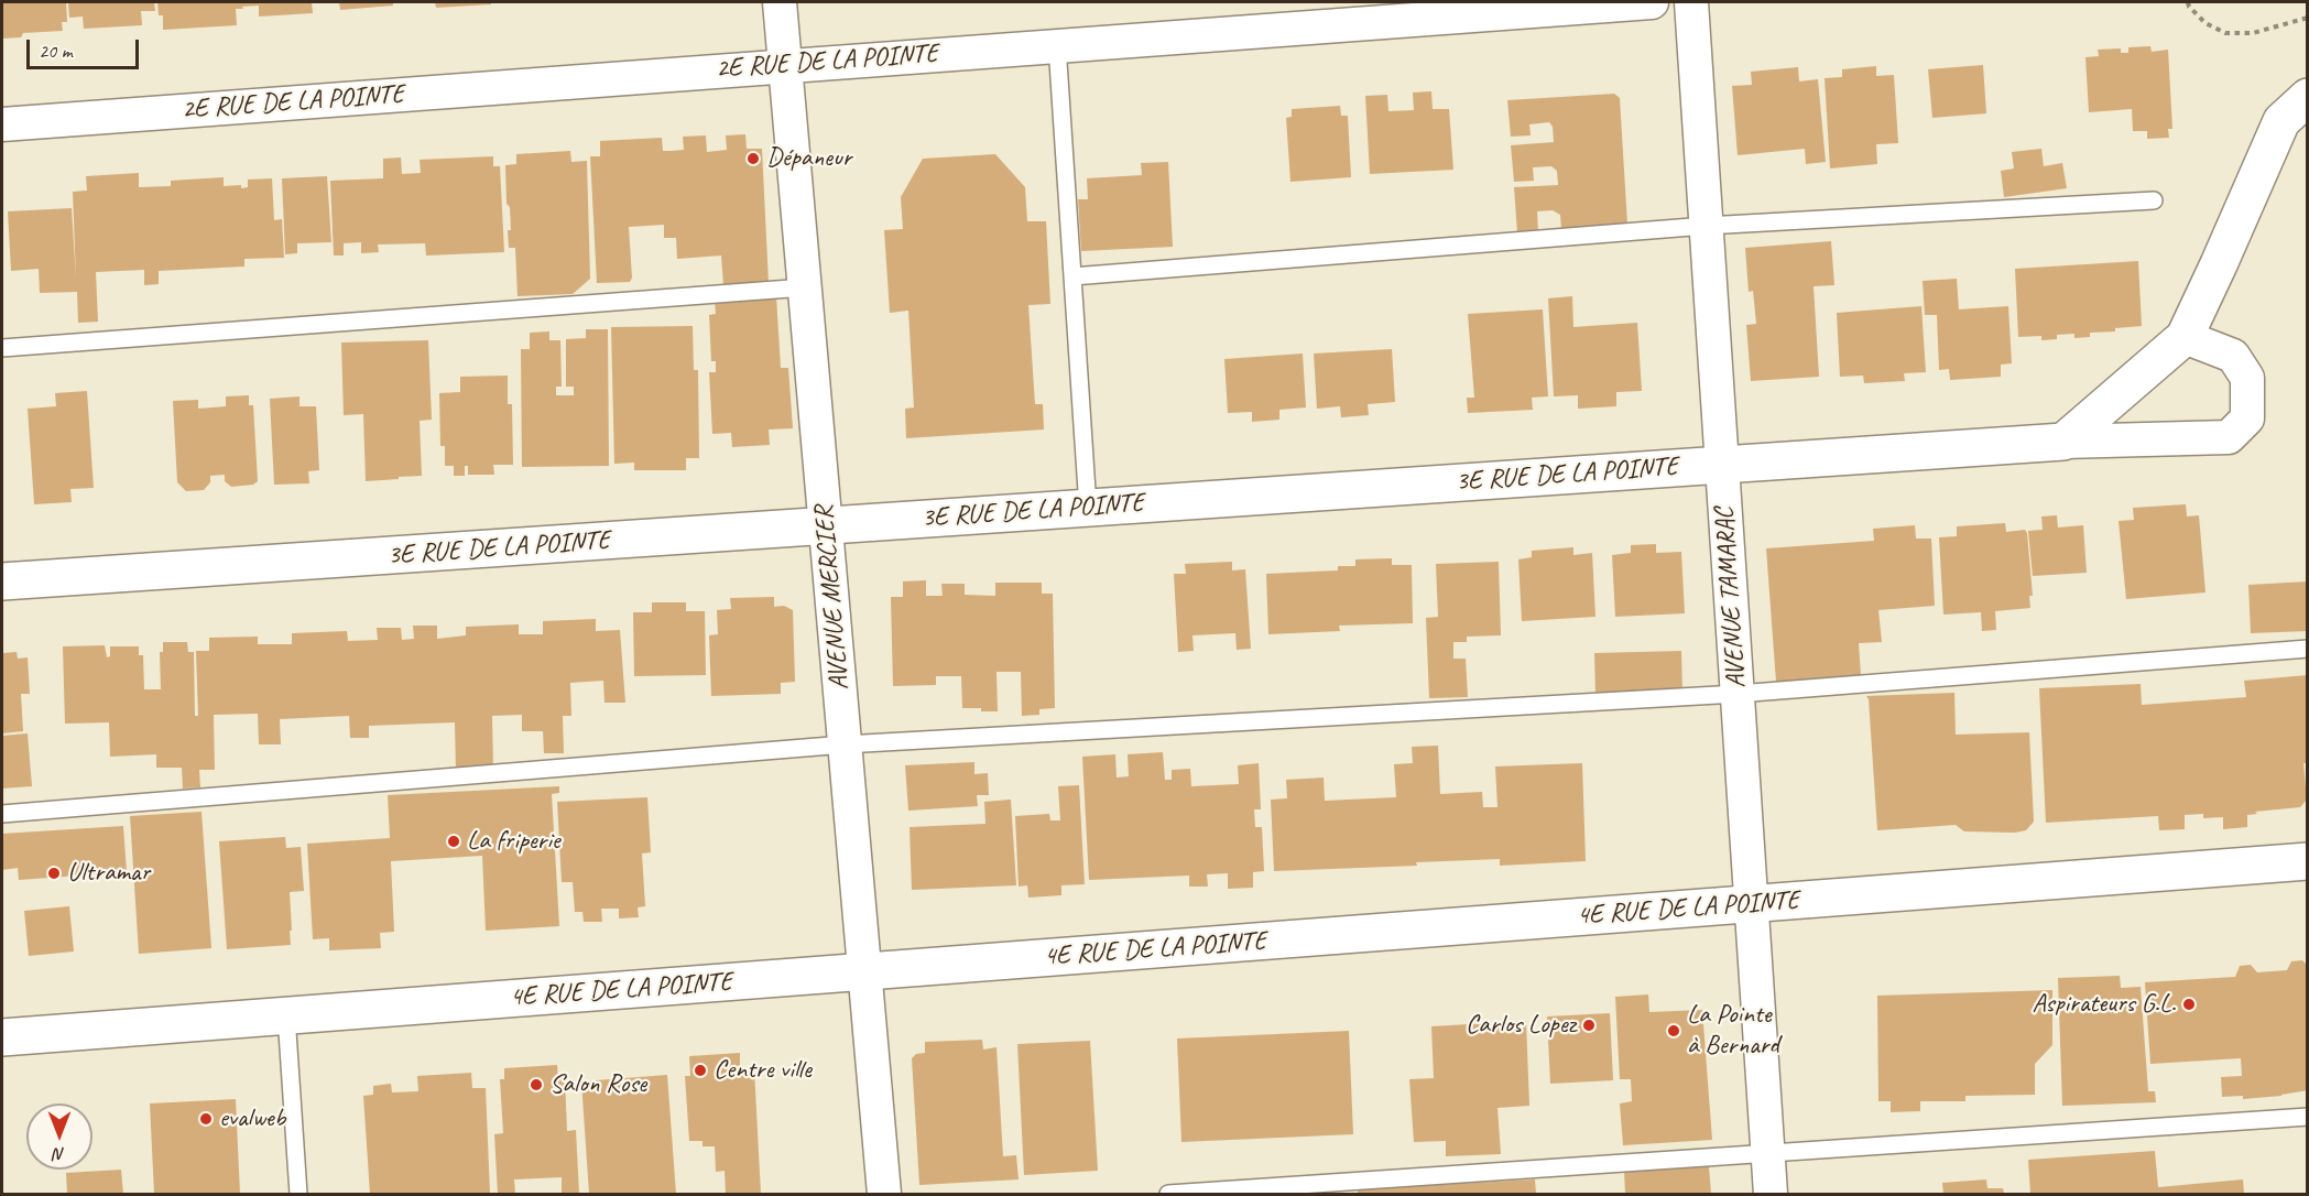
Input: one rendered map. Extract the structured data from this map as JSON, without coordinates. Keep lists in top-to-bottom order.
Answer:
{
  "streets": {
    "street": [
      "2E RUE DE LA POINTE",
      "3E RUE DE LA POINTE",
      "AVENUE MERCIER",
      "AVENUE TAMARAC",
      "4E RUE DE LA POINTE"
    ]
  },
  "crossings": [
    ["2E RUE DE LA POINTE", "AVENUE MERCIER"],
    ["3E RUE DE LA POINTE", "AVENUE MERCIER"],
    ["3E RUE DE LA POINTE", "AVENUE TAMARAC"],
    ["AVENUE MERCIER", "4E RUE DE LA POINTE"],
    ["AVENUE TAMARAC", "4E RUE DE LA POINTE"]
  ],
  "places": [
    "Dépaneur",
    "La friperie",
    "Ultramar",
    "Aspirateurs G.L.",
    "Carlos Lopez",
    "La Pointe à Bernard",
    "Centre ville",
    "Salon Rose",
    "evalweb"
  ],
  "scale_bar": "20 m",
  "north": "bottom"
}
